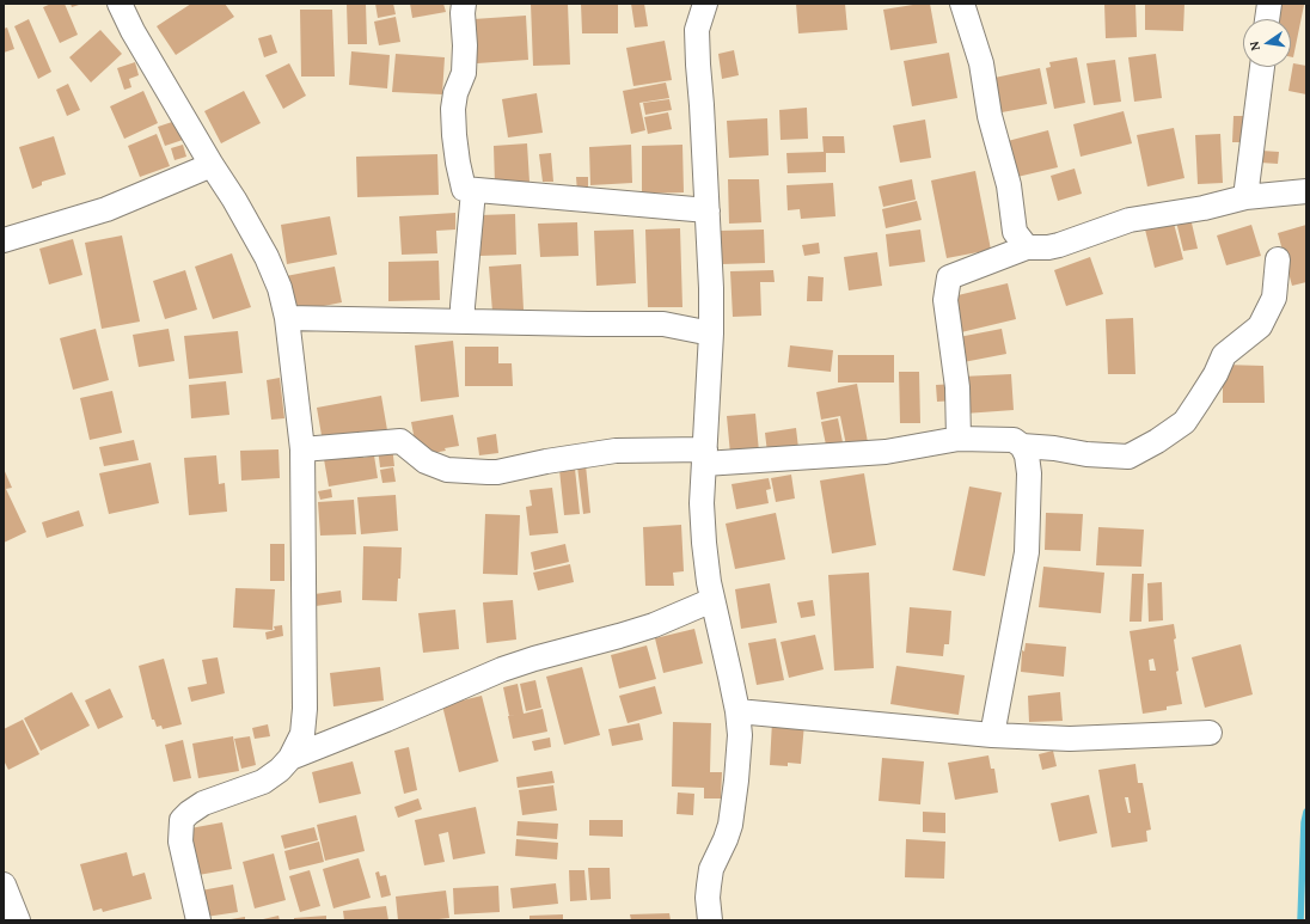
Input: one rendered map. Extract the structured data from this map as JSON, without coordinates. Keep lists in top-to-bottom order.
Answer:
{
  "north": "left"
}
